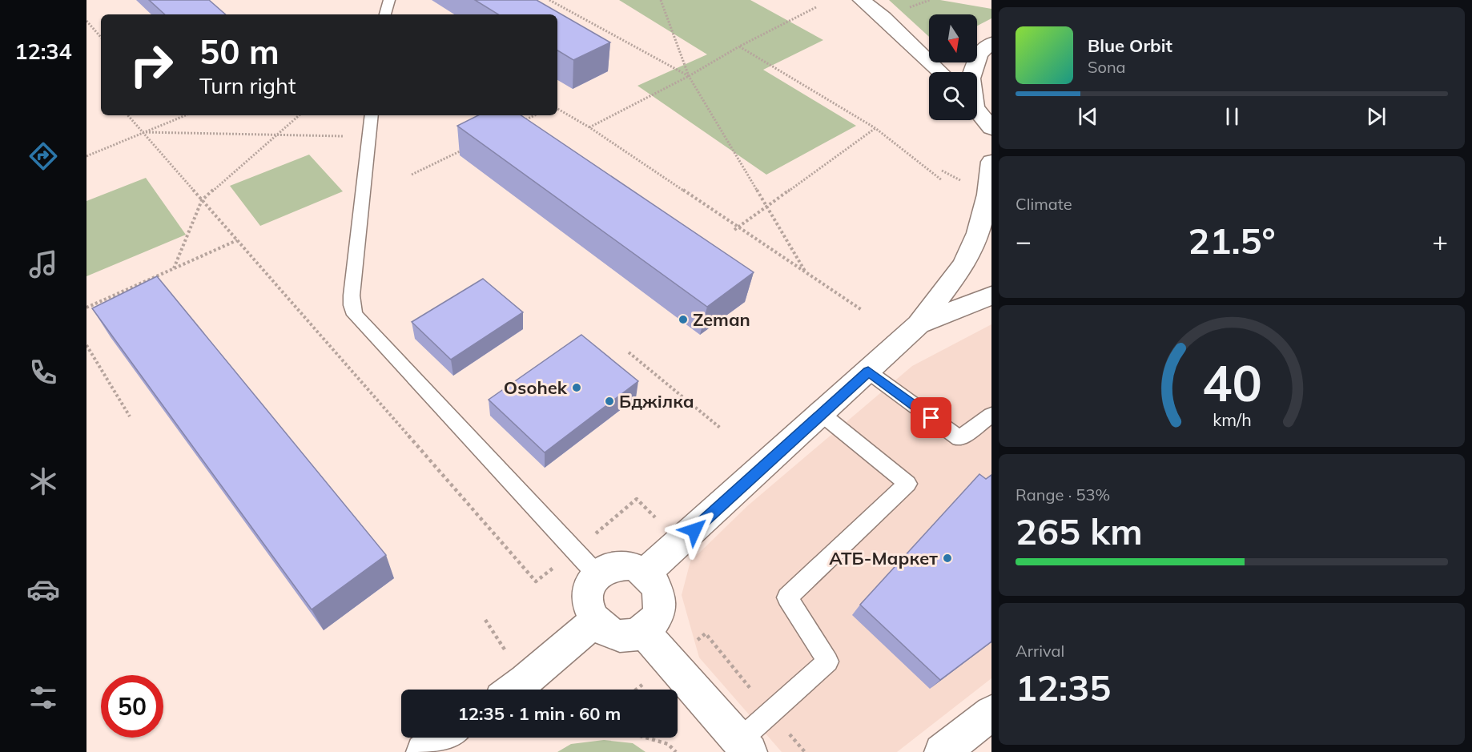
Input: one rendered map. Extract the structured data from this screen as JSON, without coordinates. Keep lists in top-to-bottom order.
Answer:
{
  "places": [
    "Zeman",
    "Оsоhek",
    "Бджілка",
    "АТБ-Маркет"
  ],
  "north": "bottom",
  "page": {
    "tabs": "12:34",
    "turn": ["50 m", "Turn right"],
    "song": ["Blue Orbit", "Sona"],
    "tile": [
      "Climate",
      ["Range · 53%", "265 km"],
      ["Arrival", "12:35"]
    ],
    "heat": ["−", "21.5°", "+"],
    "limit": "50",
    "trip": "12:35 · 1 min · 60 m",
    "gauge": ["40", "km/h"]
  }
}
